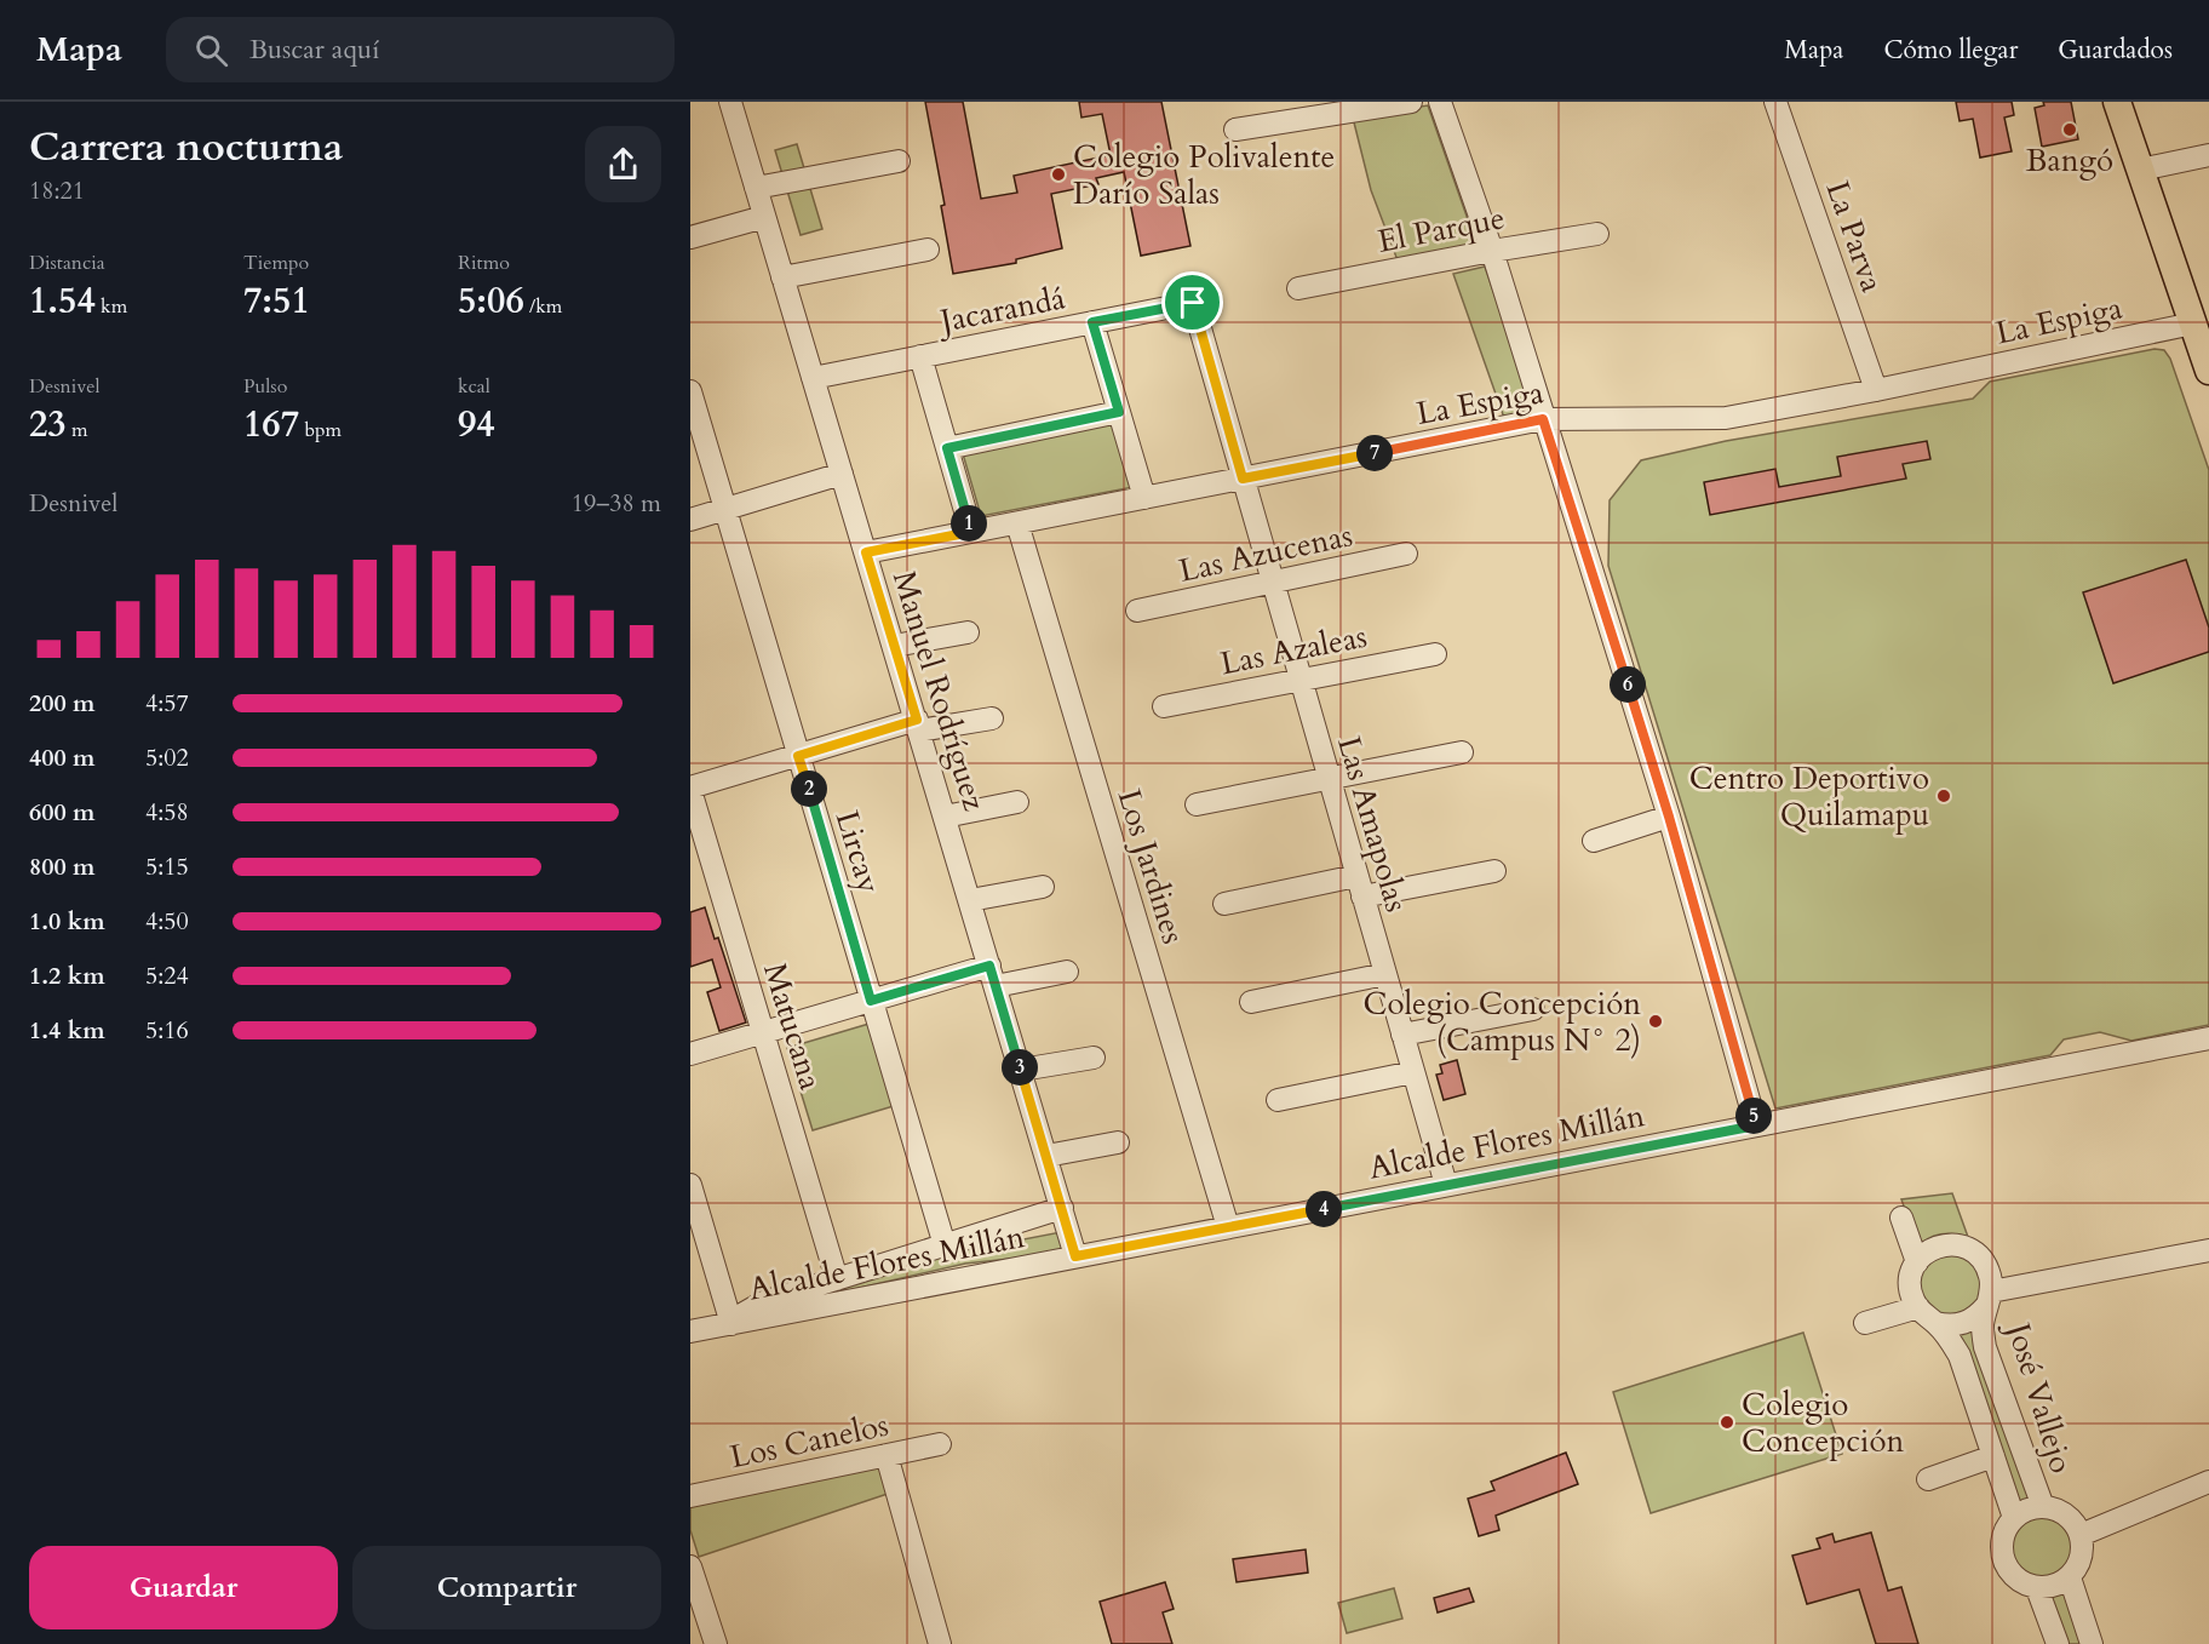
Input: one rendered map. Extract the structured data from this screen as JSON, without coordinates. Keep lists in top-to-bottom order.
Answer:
{
  "streets": {
    "street": [
      "El Parque",
      "La Parva",
      "Jacarandá",
      "La Espiga",
      "Las Azucenas",
      "Las Azaleas",
      "Manuel Rodríguez",
      "Las Amapolas",
      "Lircay",
      "Los Jardines",
      "Matucana",
      "Alcalde Flores Millán",
      "José Vallejo",
      "Los Canelos"
    ]
  },
  "crossings": [
    ["La Parva", "La Espiga"],
    ["Jacarandá", "Manuel Rodríguez"],
    ["Jacarandá", "Las Amapolas"],
    ["La Espiga", "Manuel Rodríguez"],
    ["La Espiga", "Las Amapolas"],
    ["La Espiga", "Los Jardines"],
    ["Las Azucenas", "Las Amapolas"],
    ["Las Azaleas", "Las Amapolas"],
    ["Manuel Rodríguez", "Alcalde Flores Millán"],
    ["Las Amapolas", "Alcalde Flores Millán"],
    ["Lircay", "Alcalde Flores Millán"],
    ["Los Jardines", "Alcalde Flores Millán"],
    ["Matucana", "Alcalde Flores Millán"]
  ],
  "places": [
    "Bangó",
    "Colegio Polivalente Darío Salas",
    "Centro Deportivo Quilamapu",
    "Colegio Concepción (Campus N° 2)",
    "Colegio Concepción"
  ],
  "page": {
    "header": "Mapa",
    "search": "Buscar aquí",
    "nav": ["Mapa", "Cómo llegar", "Guardados"],
    "heading": ["Carrera nocturna", "18:21"],
    "stats": [
      ["Distancia", "1.54 km"],
      ["Tiempo", "7:51"],
      ["Ritmo", "5:06 /km"],
      ["Desnivel", "23 m"],
      ["Pulso", "167 bpm"],
      ["kcal", "94"]
    ],
    "pins": [
      "7",
      "1",
      "6",
      "2",
      "3",
      "5",
      "4"
    ],
    "chart": ["Desnivel", "19–38 m"],
    "list": [
      {
        "name": "200 m",
        "note": "4:57"
      },
      {
        "name": "400 m",
        "note": "5:02"
      },
      {
        "name": "600 m",
        "note": "4:58"
      },
      {
        "name": "800 m",
        "note": "5:15"
      },
      {
        "name": "1.0 km",
        "note": "4:50"
      },
      {
        "name": "1.2 km",
        "note": "5:24"
      },
      {
        "name": "1.4 km",
        "note": "5:16"
      }
    ],
    "buttons": ["Guardar", "Compartir"]
  }
}
